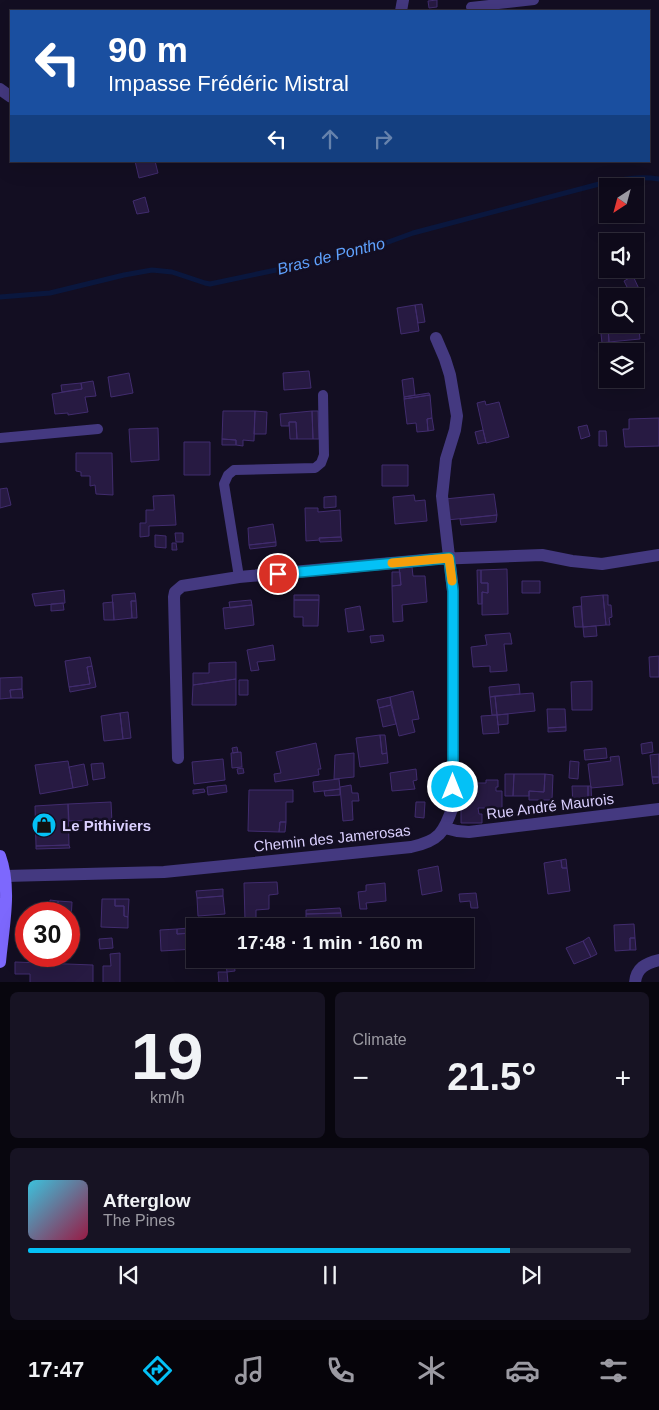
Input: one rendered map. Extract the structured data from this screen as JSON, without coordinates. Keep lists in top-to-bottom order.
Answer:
{
  "streets": {
    "street": ["Rue André Maurois", "Chemin des Jamerosas"]
  },
  "crossings": [
    ["Rue André Maurois", "Chemin des Jamerosas"]
  ],
  "water": ["Bras de Pontho"],
  "places": {
    "shop": ["Le Pithiviers"]
  },
  "north": "bottom left",
  "page": {
    "turn": ["90 m", "Impasse Frédéric Mistral"],
    "limit": "30",
    "trip": "17:48 · 1 min · 160 m",
    "tile": [
      ["19", "km/h"],
      "Climate"
    ],
    "heat": ["−", "21.5°", "+"],
    "song": ["Afterglow", "The Pines"],
    "tabs": "17:47"
  }
}
